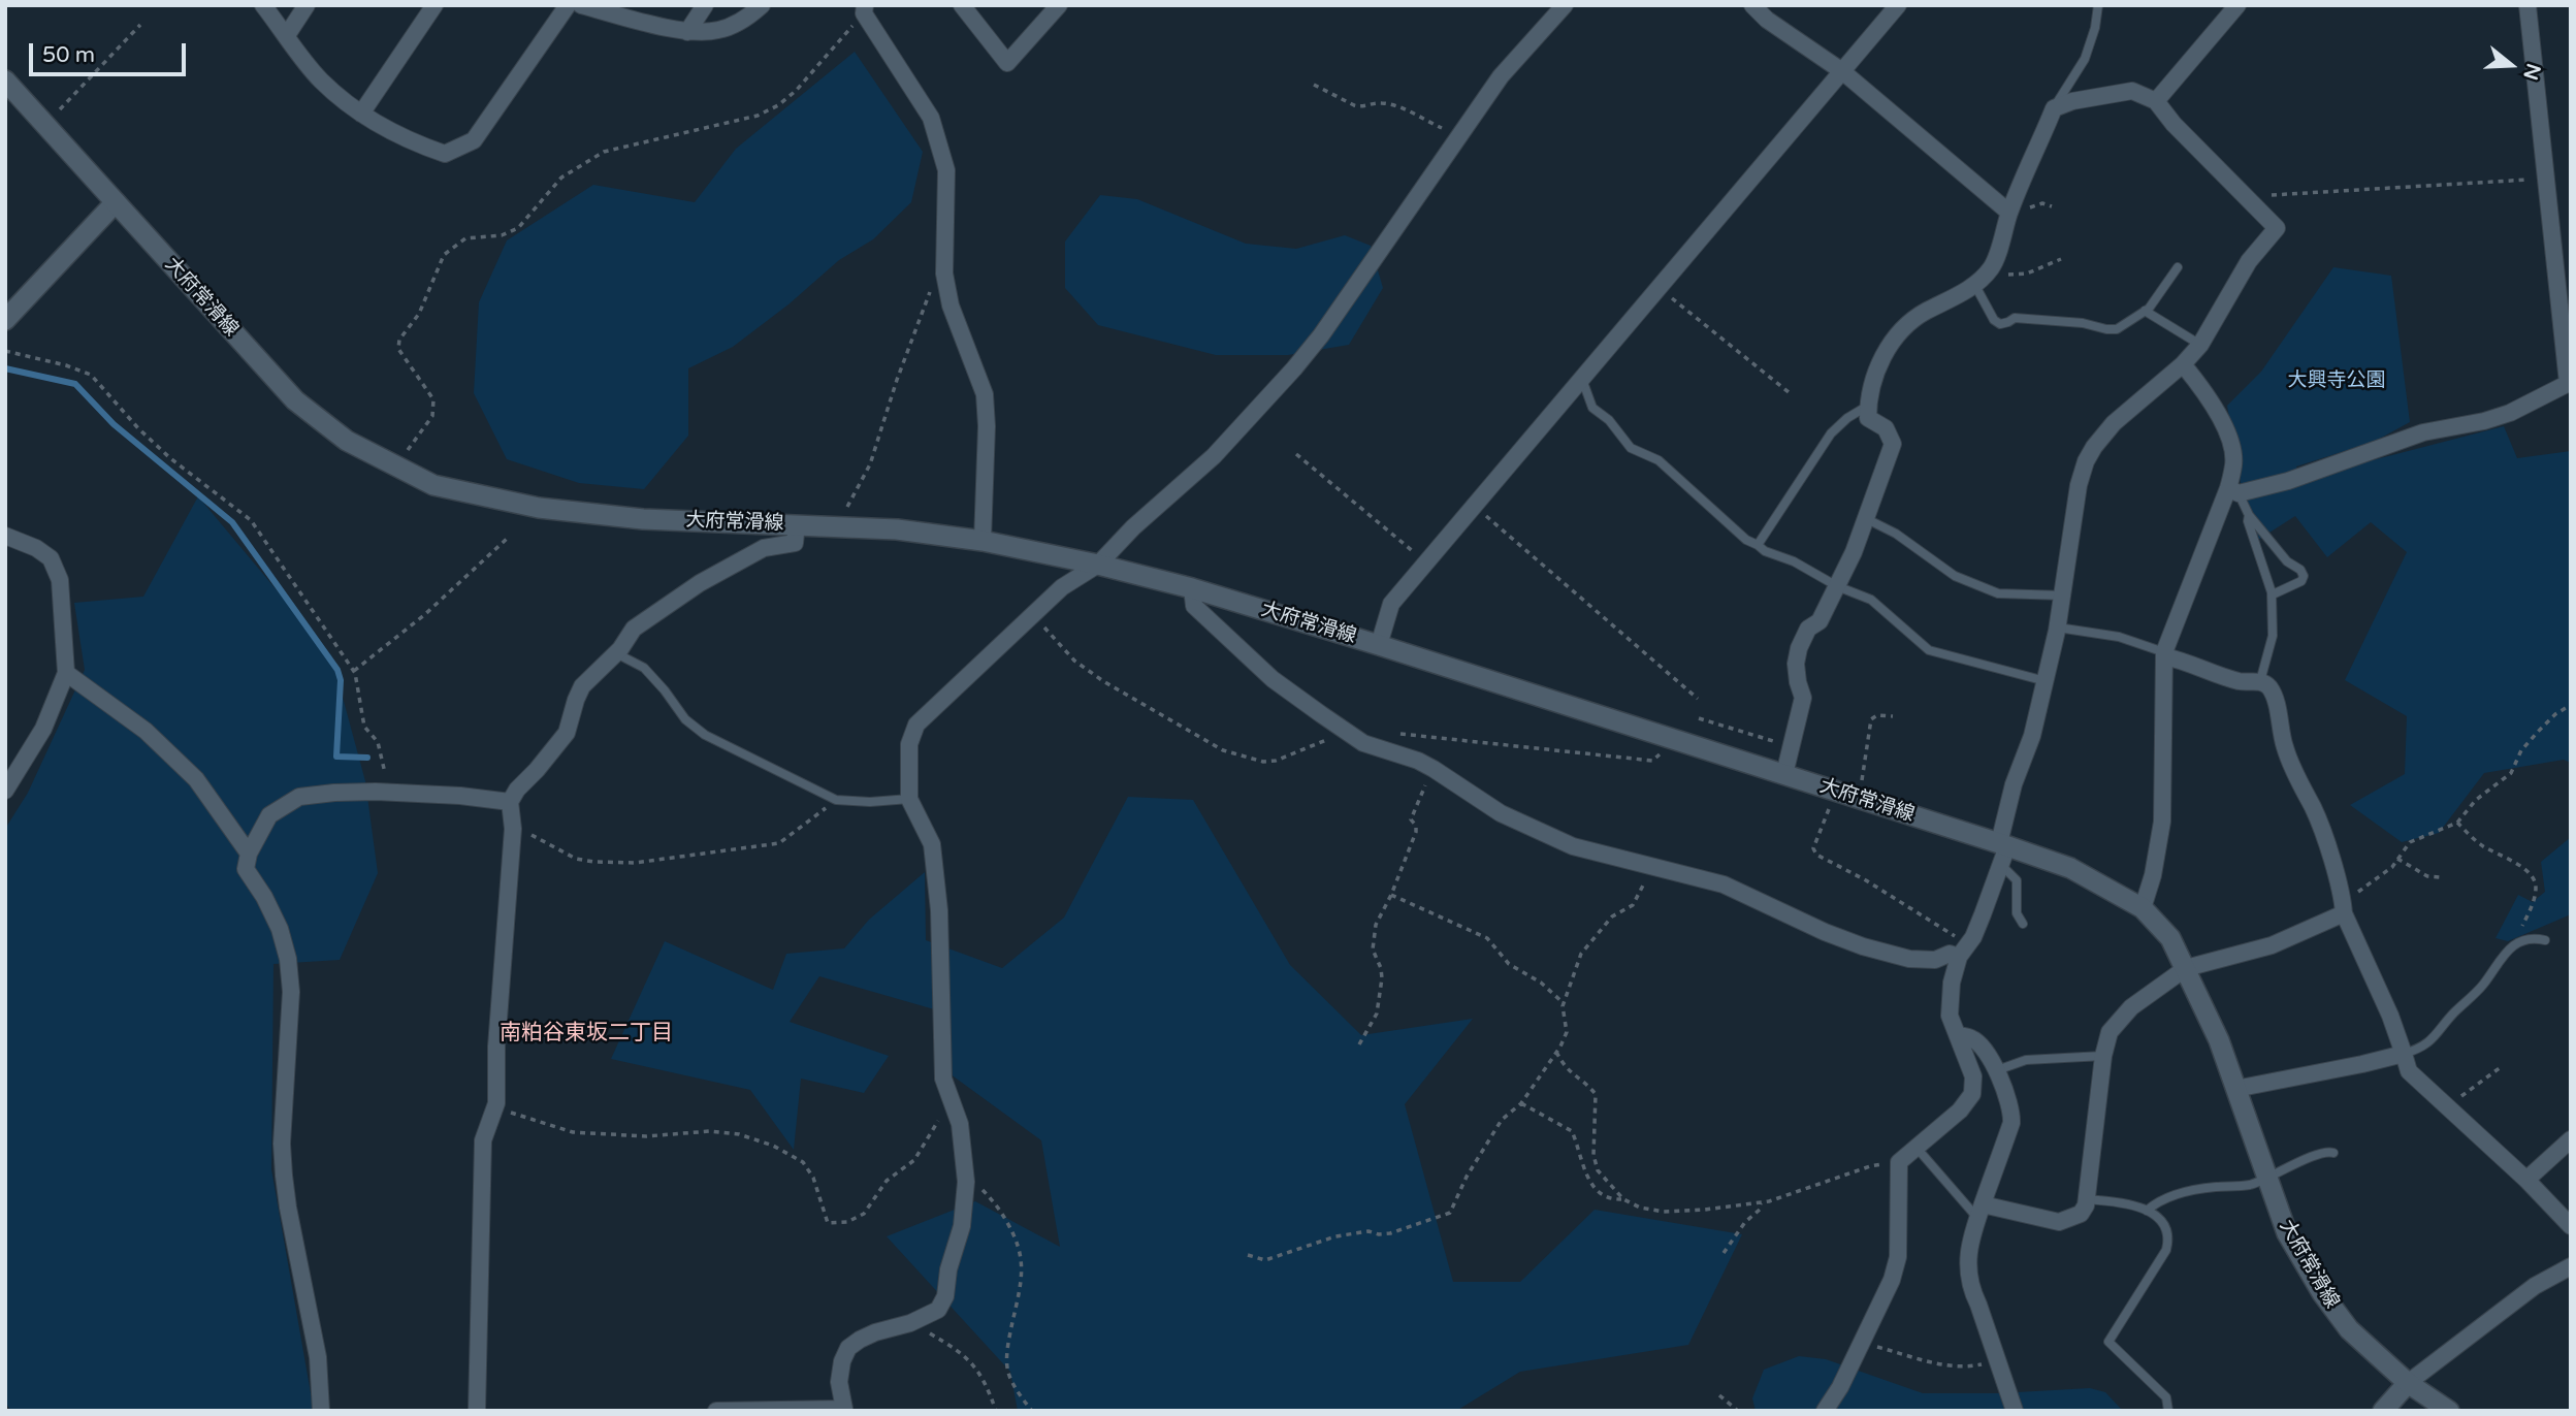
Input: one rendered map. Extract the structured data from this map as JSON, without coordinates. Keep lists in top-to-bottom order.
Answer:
{
  "streets": {
    "main road": ["大府常滑線"]
  },
  "districts": ["南粕谷東坂二丁目"],
  "parks": ["大興寺公園"],
  "scale_bar": "50 m",
  "north": "right"
}
